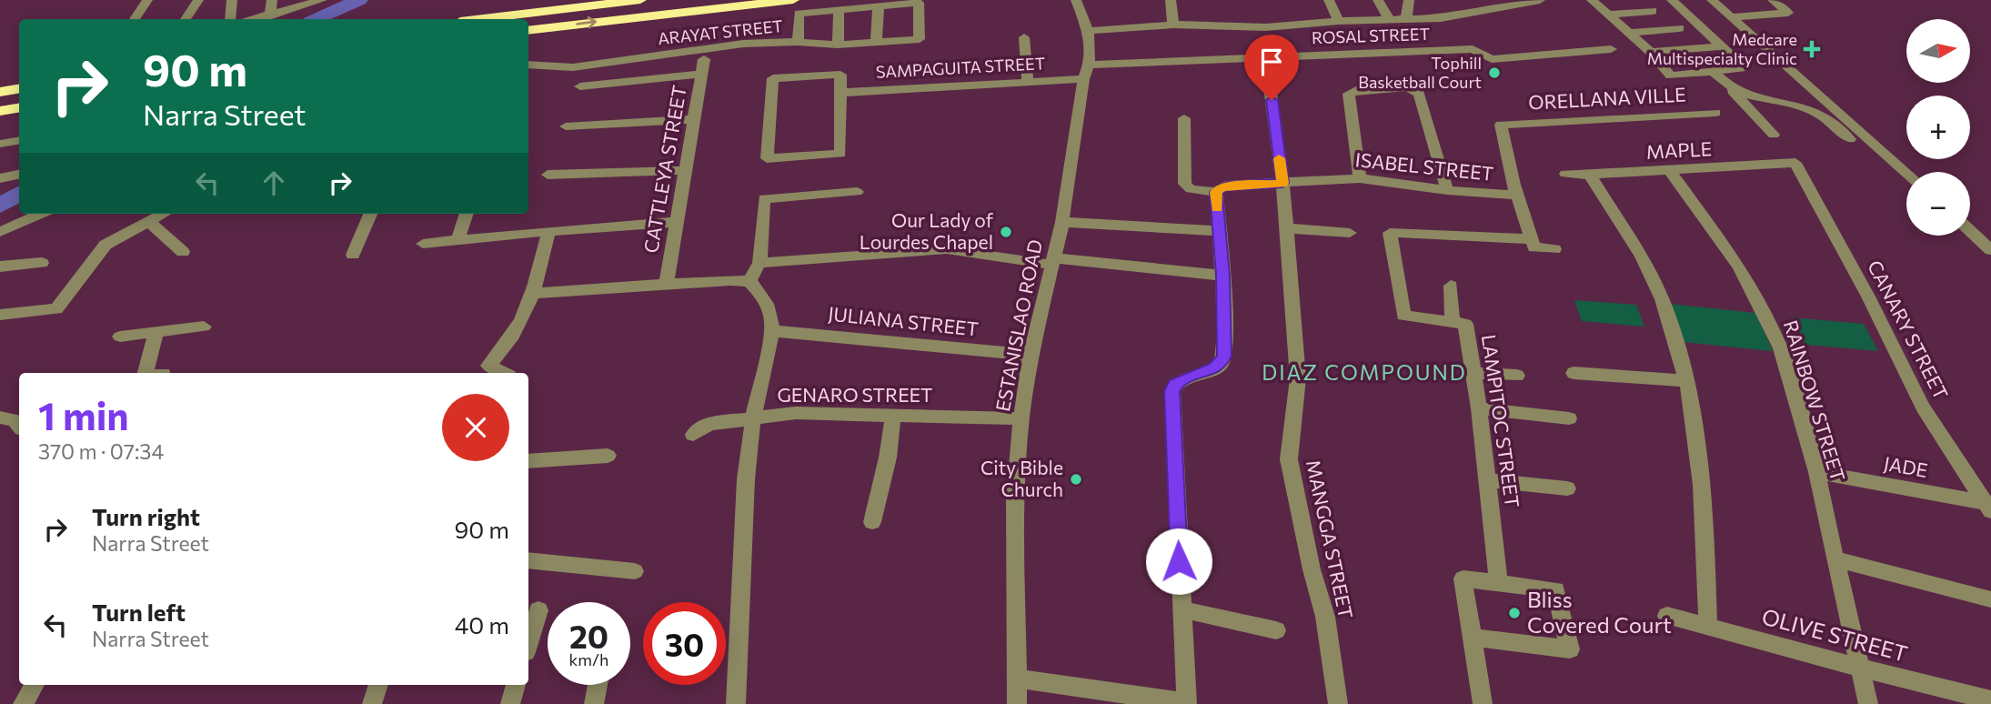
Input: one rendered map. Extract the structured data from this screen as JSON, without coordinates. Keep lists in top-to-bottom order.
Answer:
{
  "streets": {
    "street": [
      "ARAYAT STREET",
      "ROSAL STREET",
      "SAMPAGUITA STREET",
      "ORELLANA VILLE",
      "MAPLE",
      "ISABEL STREET",
      "CATTLEYA STREET",
      "JULIANA STREET",
      "ESTANISLAO ROAD",
      "CANARY STREET",
      "GENARO STREET",
      "RAINBOW STREET",
      "LAMPITOC STREET",
      "JADE",
      "MANGGA STREET",
      "OLIVE STREET"
    ]
  },
  "crossings": [
    ["ROSAL STREET", "SAMPAGUITA STREET"],
    ["ROSAL STREET", "ESTANISLAO ROAD"],
    ["SAMPAGUITA STREET", "ESTANISLAO ROAD"],
    ["ORELLANA VILLE", "ISABEL STREET"],
    ["MAPLE", "CANARY STREET"],
    ["MAPLE", "RAINBOW STREET"],
    ["ISABEL STREET", "MANGGA STREET"],
    ["JULIANA STREET", "ESTANISLAO ROAD"],
    ["ESTANISLAO ROAD", "GENARO STREET"],
    ["CANARY STREET", "JADE"],
    ["RAINBOW STREET", "JADE"],
    ["RAINBOW STREET", "OLIVE STREET"]
  ],
  "districts": ["DIAZ COMPOUND"],
  "places": {
    "health": ["Medcare Multispecialty Clinic"],
    "other": [
      "Tophill Basketball Court",
      "Our Lady of Lourdes Chapel",
      "City Bible Church",
      "Bliss Covered Court"
    ]
  },
  "north": "right",
  "page": {
    "map_buttons": ["+", "−"],
    "turn": ["90 m", "Narra Street"],
    "heading": ["1 min", "370 m · 07:34"],
    "list": [
      {
        "name": "Turn right",
        "note": "Narra Street",
        "value": "90 m"
      },
      {
        "name": "Turn left",
        "note": "Narra Street",
        "value": "40 m"
      }
    ],
    "speed": "20 km/h",
    "limit": "30"
  }
}
